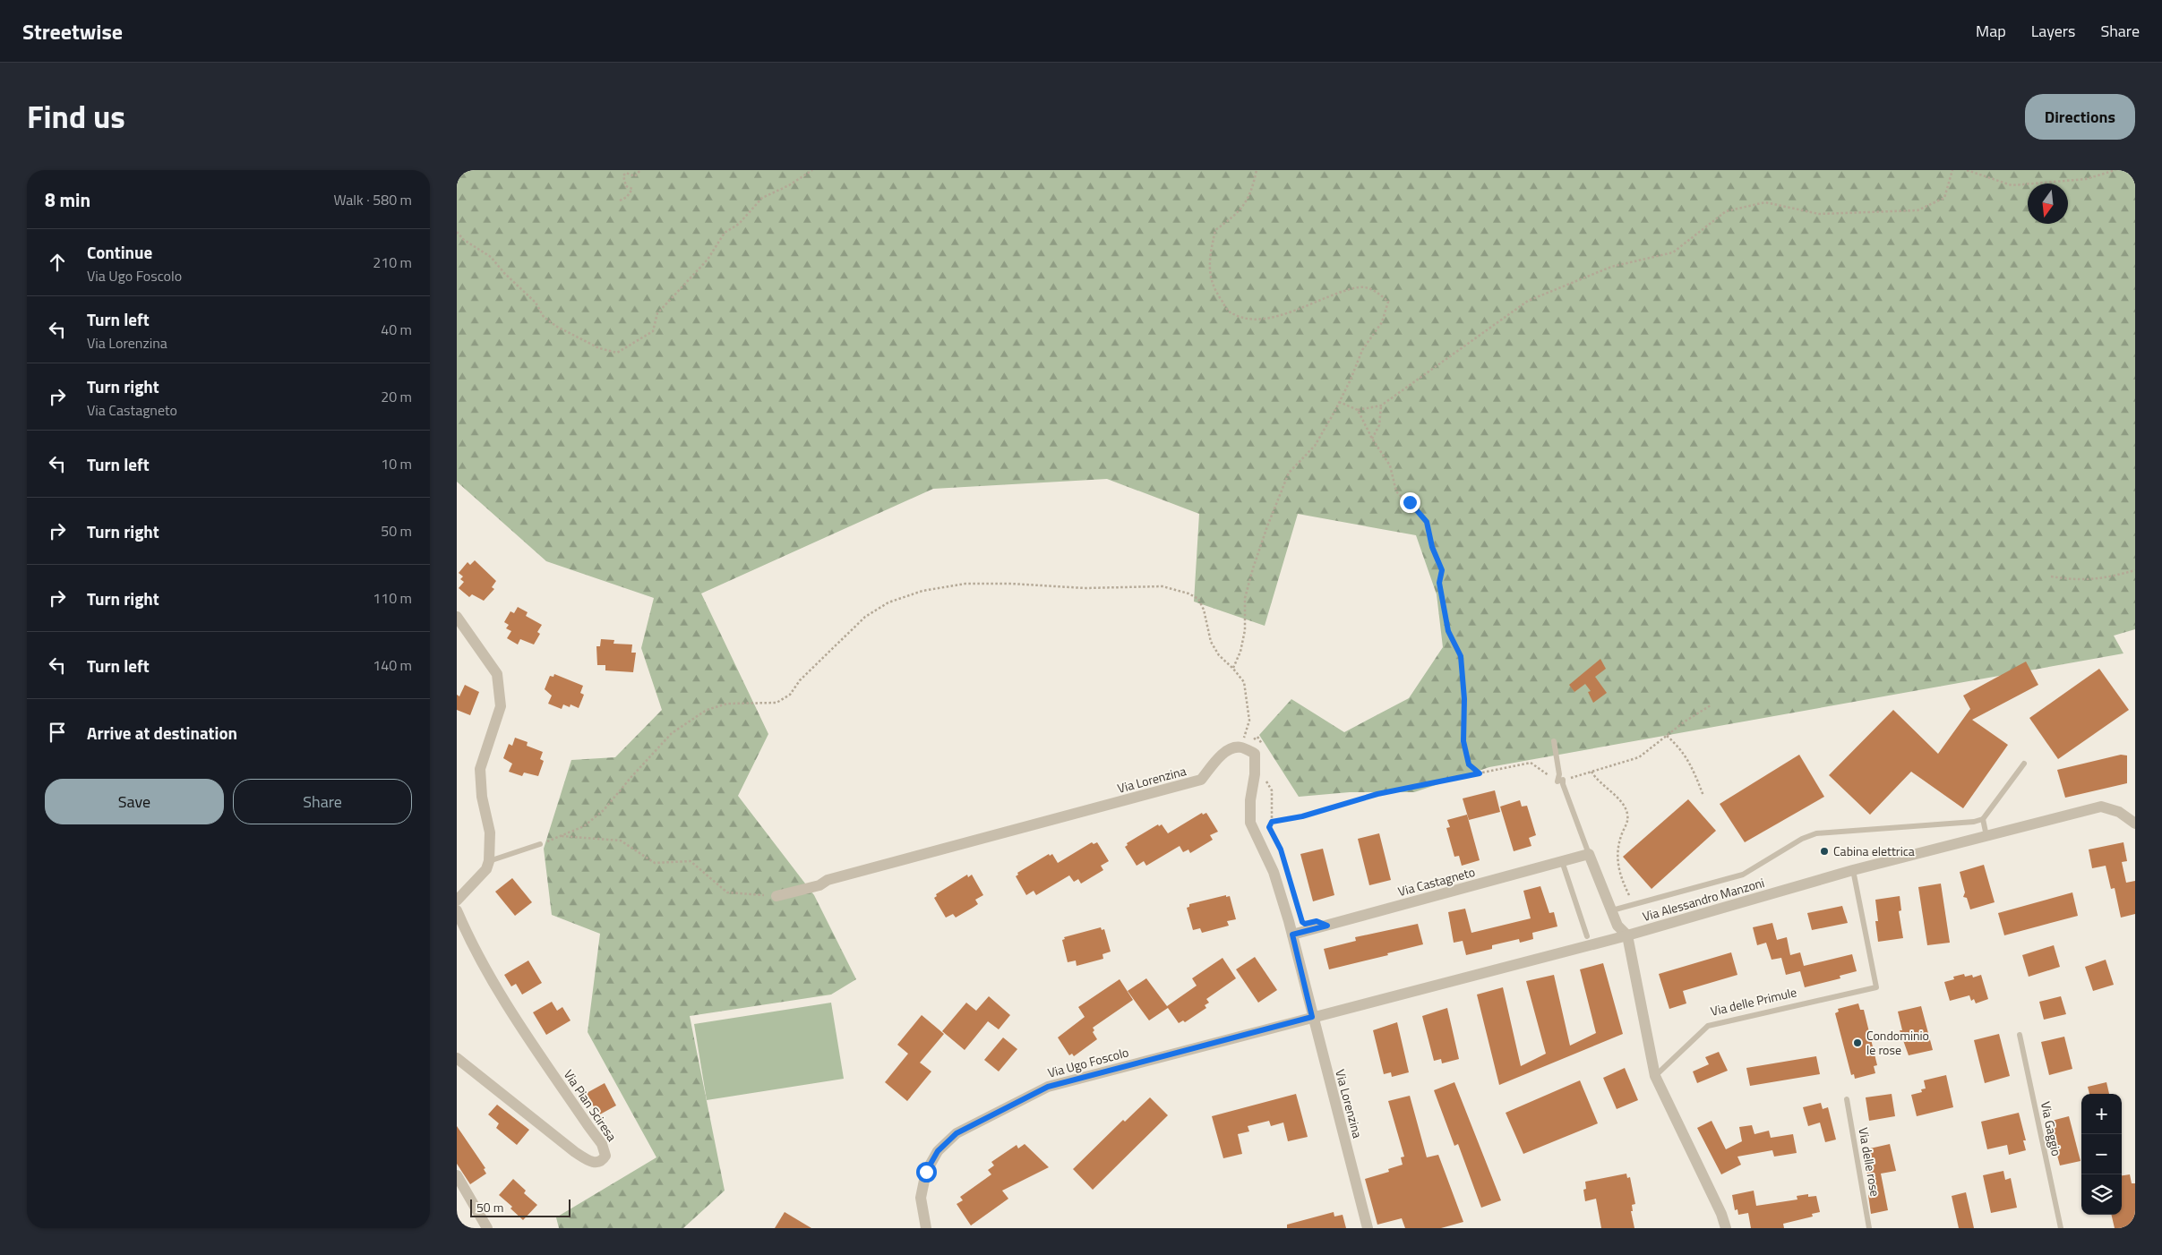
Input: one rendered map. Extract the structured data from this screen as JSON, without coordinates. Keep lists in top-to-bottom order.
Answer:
{
  "streets": {
    "street": [
      "Via Lorenzina",
      "Via Castagneto",
      "Via Alessandro Manzoni",
      "Via Ugo Foscolo",
      "Via Pian Sciresa"
    ],
    "lane": ["Via delle Primule", "Via Gaggio", "Via delle rose"]
  },
  "crossings": [
    ["Via Lorenzina", "Via Castagneto"],
    ["Via Lorenzina", "Via Alessandro Manzoni"],
    ["Via Lorenzina", "Via Ugo Foscolo"],
    ["Via Alessandro Manzoni", "Via delle Primule"],
    ["Via Alessandro Manzoni", "Via Ugo Foscolo"]
  ],
  "places": ["Cabina elettrica", "Condominio le rose"],
  "scale_bar": "50 m",
  "north": "bottom",
  "page": {
    "header": "Streetwise",
    "nav": ["Map", "Layers", "Share"],
    "title": "Find us",
    "buttons": [
      "Directions",
      ["Save", "Share"]
    ],
    "heading": ["8 min", "Walk · 580 m"],
    "list": [
      ["Continue", "Via Ugo Foscolo", "210 m"],
      ["Turn left", "Via Lorenzina", "40 m"],
      ["Turn right", "Via Castagneto", "20 m"],
      ["Turn left", "10 m"],
      ["Turn right", "50 m"],
      ["Turn right", "110 m"],
      ["Turn left", "140 m"],
      "Arrive at destination"
    ],
    "map_buttons": ["+", "−"],
    "scale": "50 m"
  }
}
